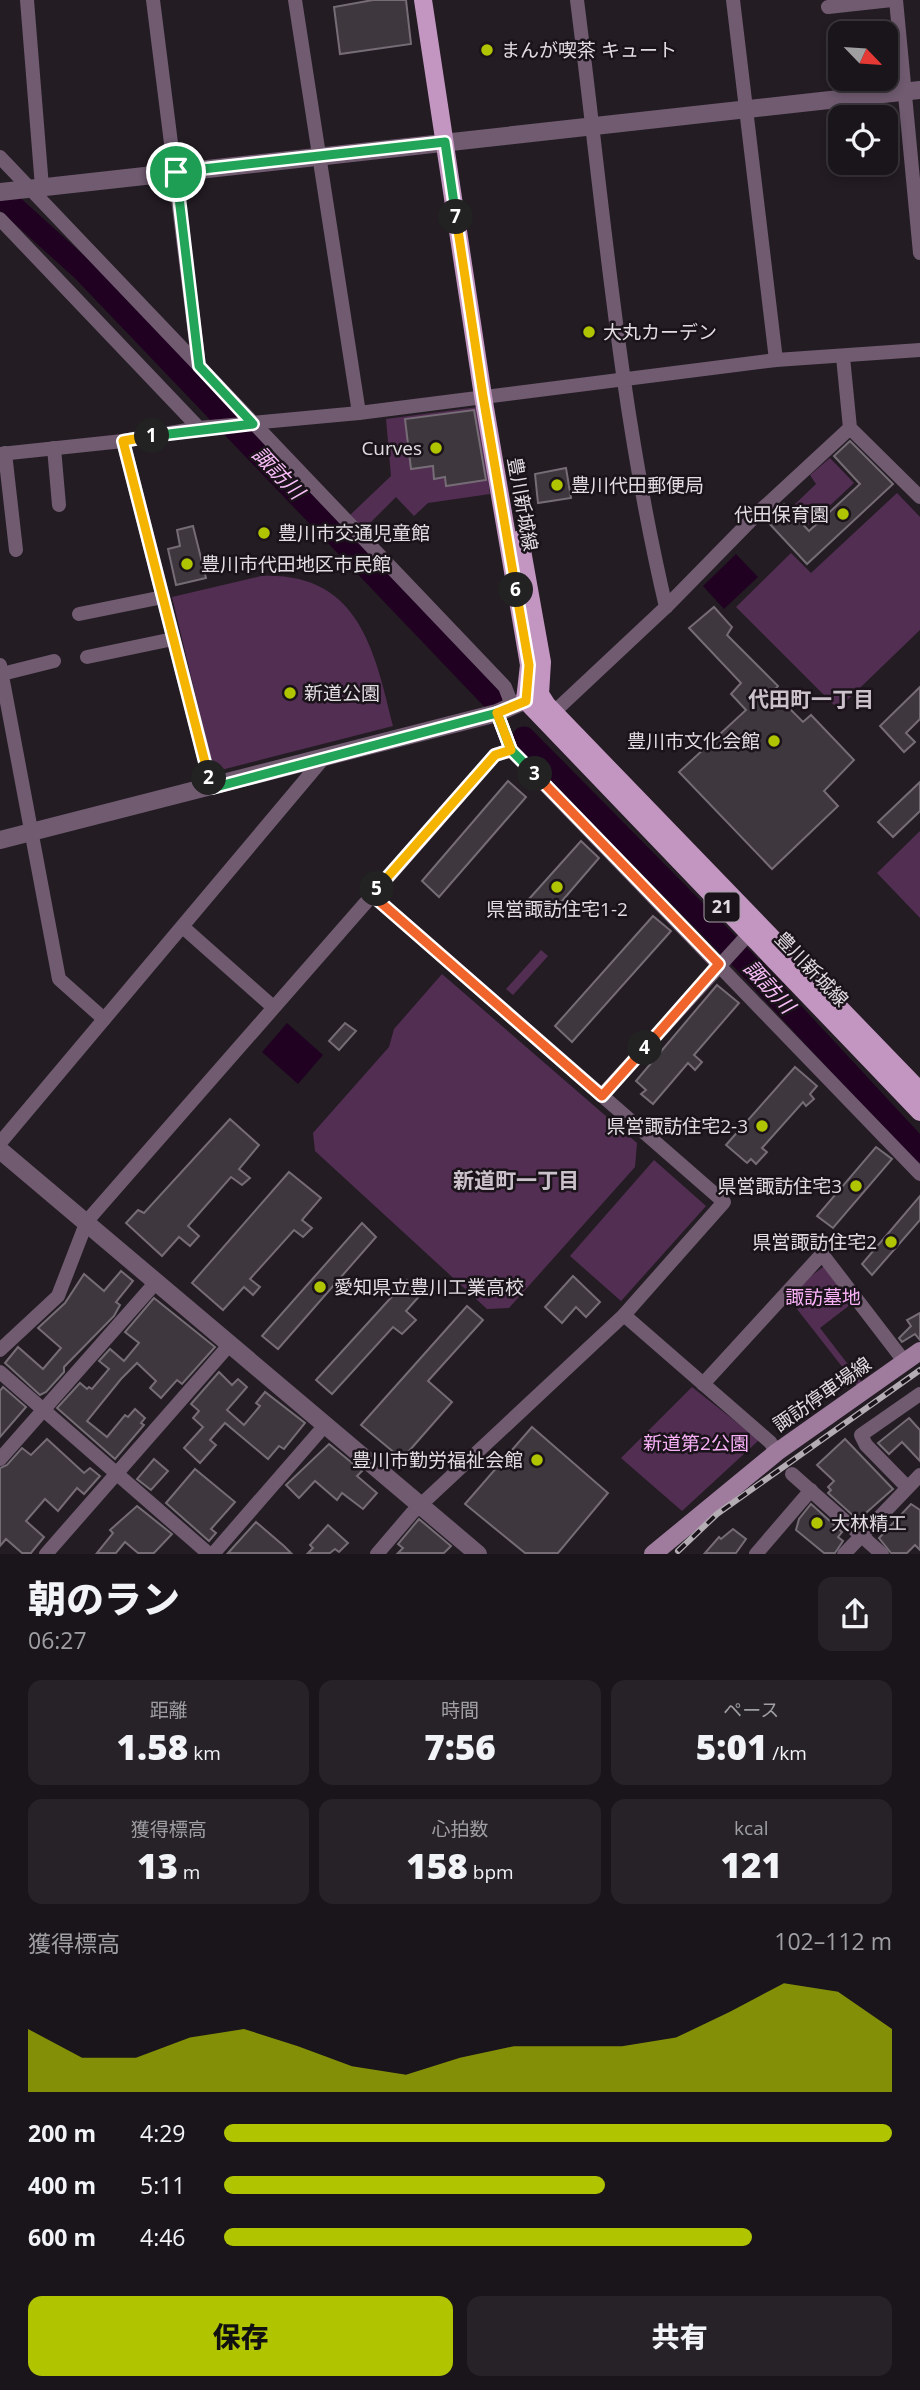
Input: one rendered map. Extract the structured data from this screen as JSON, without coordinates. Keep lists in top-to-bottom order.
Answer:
{
  "streets": {
    "main road": ["豊川新城線", "21", "諏訪停車場線"]
  },
  "districts": ["代田町一丁目", "新道町一丁目"],
  "water": ["諏訪川"],
  "parks": ["諏訪墓地", "新道第2公園"],
  "places": [
    "まんが喫茶 キュート",
    "大丸カーデン",
    "Curves",
    "豊川代田郵便局",
    "代田保育園",
    "豊川市交通児童館",
    "豊川市代田地区市民館",
    "新道公園",
    "豊川市文化会館",
    "県営諏訪住宅1-2",
    "県営諏訪住宅2-3",
    "県営諏訪住宅3",
    "県営諏訪住宅2",
    "愛知県立豊川工業高校",
    "豊川市勤労福祉会館",
    "大林精工"
  ],
  "north": "bottom right",
  "page": {
    "pins": [
      "7",
      "1",
      "6",
      "3",
      "2",
      "5",
      "4"
    ],
    "heading": ["朝のラン", "06:27"],
    "stats": [
      ["距離", "1.58 km"],
      ["時間", "7:56"],
      ["ペース", "5:01 /km"],
      ["獲得標高", "13 m"],
      ["心拍数", "158 bpm"],
      ["kcal", "121"]
    ],
    "chart": ["獲得標高", "102–112 m"],
    "list": [
      {
        "name": "200 m",
        "note": "4:29"
      },
      {
        "name": "400 m",
        "note": "5:11"
      },
      {
        "name": "600 m",
        "note": "4:46"
      }
    ],
    "buttons": ["保存", "共有"]
  }
}
